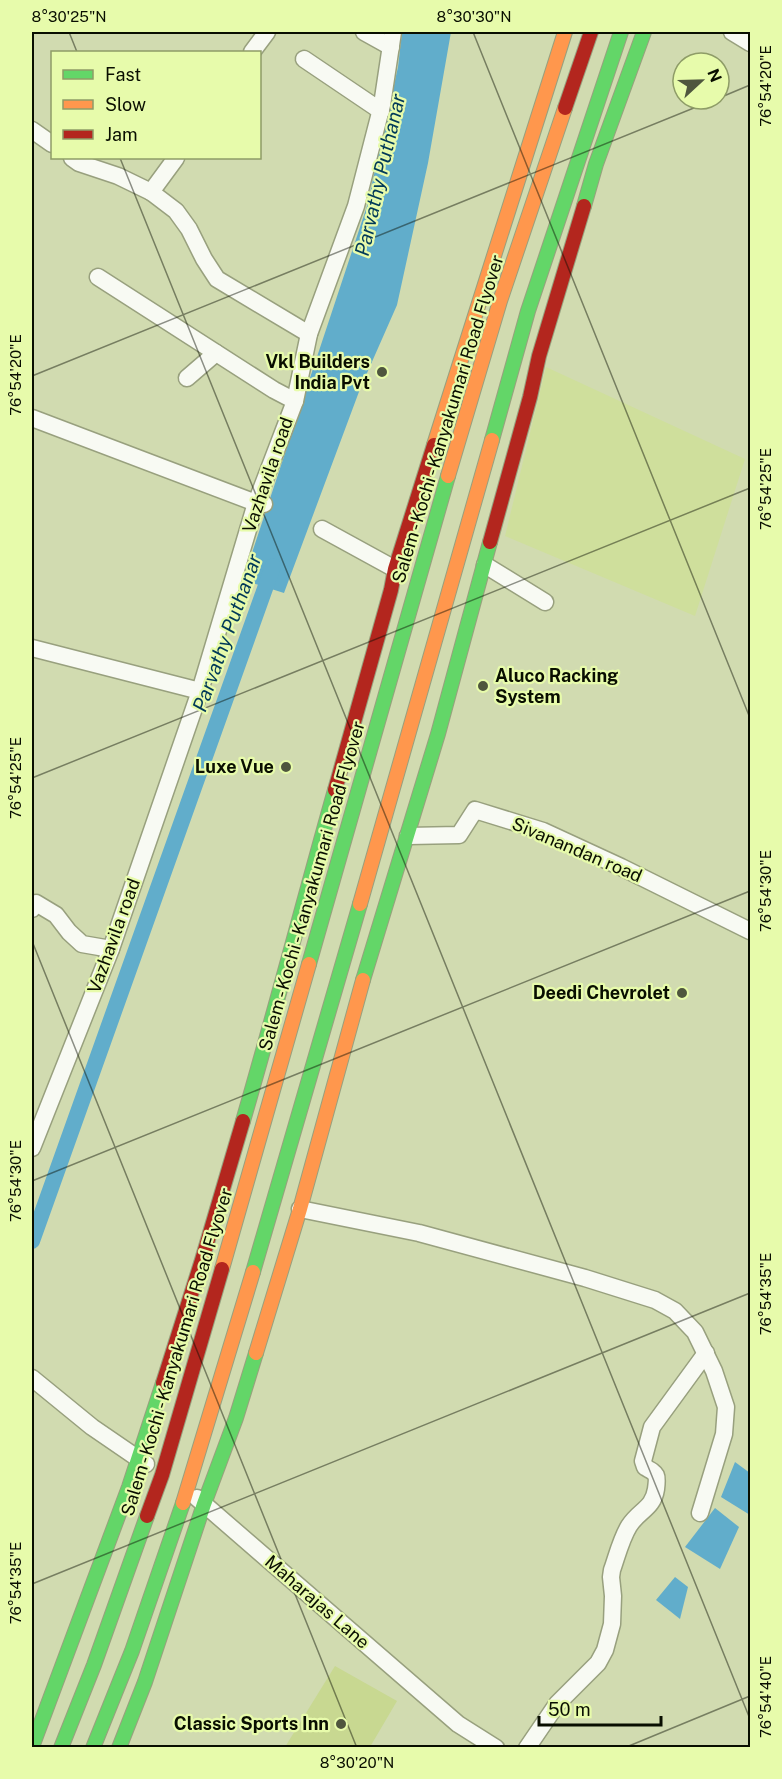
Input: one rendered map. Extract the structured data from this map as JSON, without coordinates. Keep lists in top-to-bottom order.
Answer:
{
  "streets": {
    "main road": ["Salem - Kochi - Kanyakumari Road Flyover"],
    "street": ["Vazhavila road", "Sivanandan road", "Maharajas Lane"]
  },
  "crossings": [
    ["Salem - Kochi - Kanyakumari Road Flyover", "Maharajas Lane"]
  ],
  "water": ["Parvathy Puthanar"],
  "places": [
    "Vkl Builders India Pvt",
    "Aluco Racking System",
    "Luxe Vue",
    "Deedi Chevrolet",
    "Classic Sports Inn"
  ],
  "legend": ["Fast", "Slow", "Jam"],
  "scale_bar": "50 m",
  "north": "right",
  "coordinates": [
    "8°30'25\"N",
    "8°30'30\"N",
    "76°54'20\"E",
    "76°54'25\"E",
    "76°54'30\"E",
    "76°54'35\"E",
    "76°54'40\"E",
    "8°30'20\"N"
  ]
}
